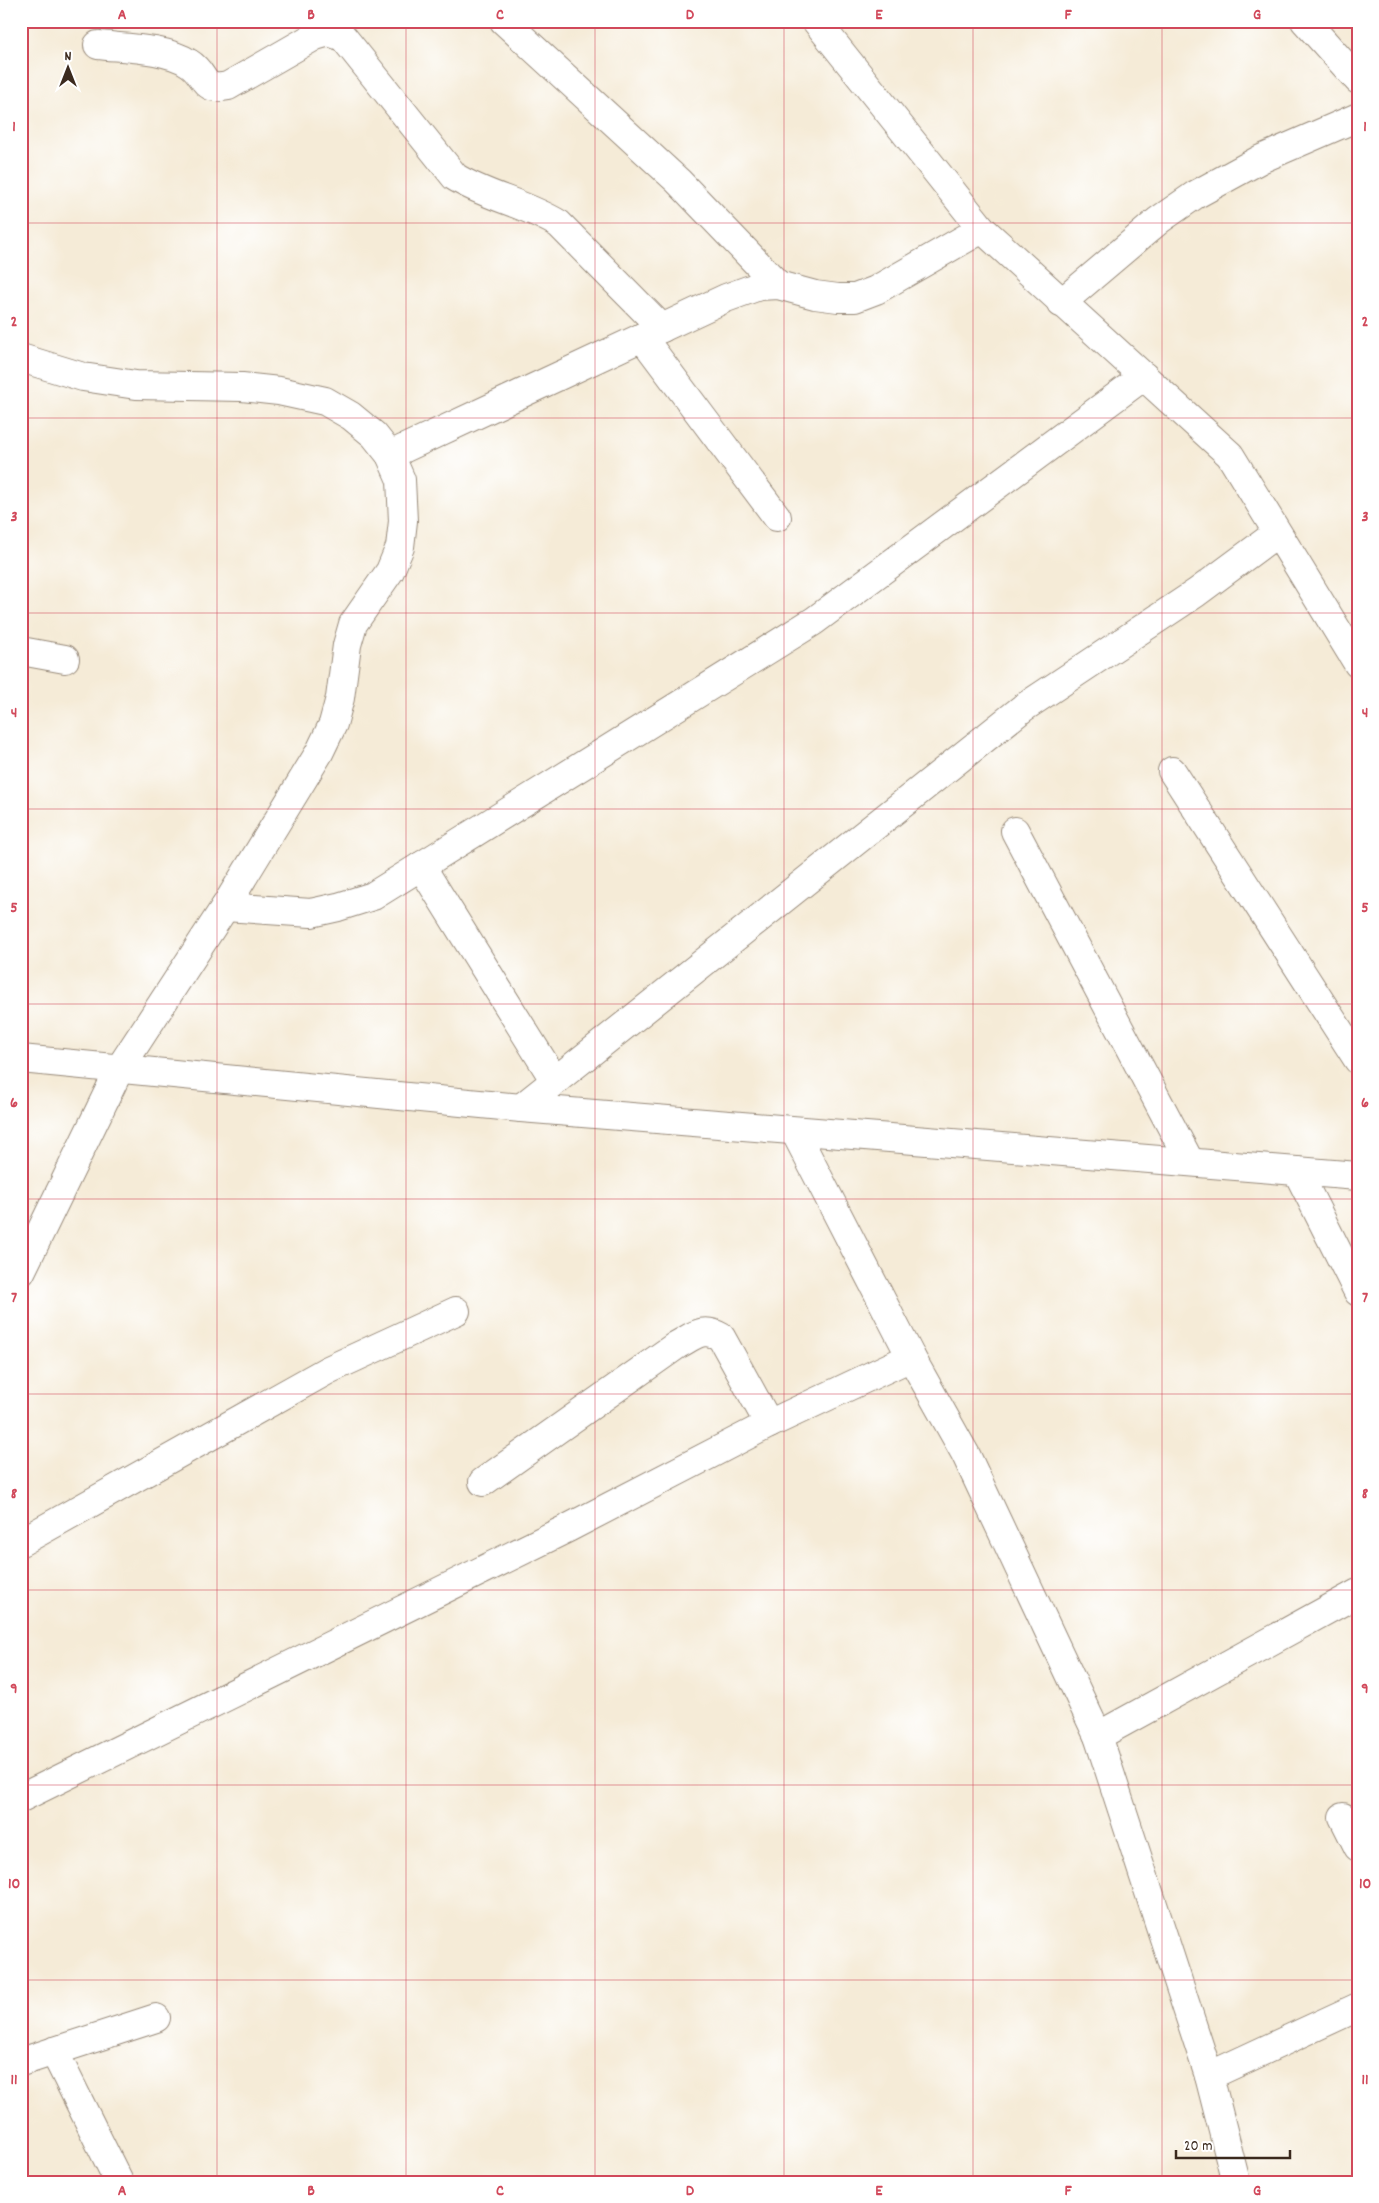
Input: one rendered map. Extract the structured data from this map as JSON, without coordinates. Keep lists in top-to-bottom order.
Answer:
{
  "scale_bar": "20 m",
  "north": "top",
  "grid": {
    "columns": [
      "A",
      "B",
      "C",
      "D",
      "E",
      "F",
      "G"
    ],
    "rows": [
      "1",
      "2",
      "3",
      "4",
      "5",
      "6",
      "7",
      "8",
      "9",
      "10",
      "11"
    ]
  }
}
